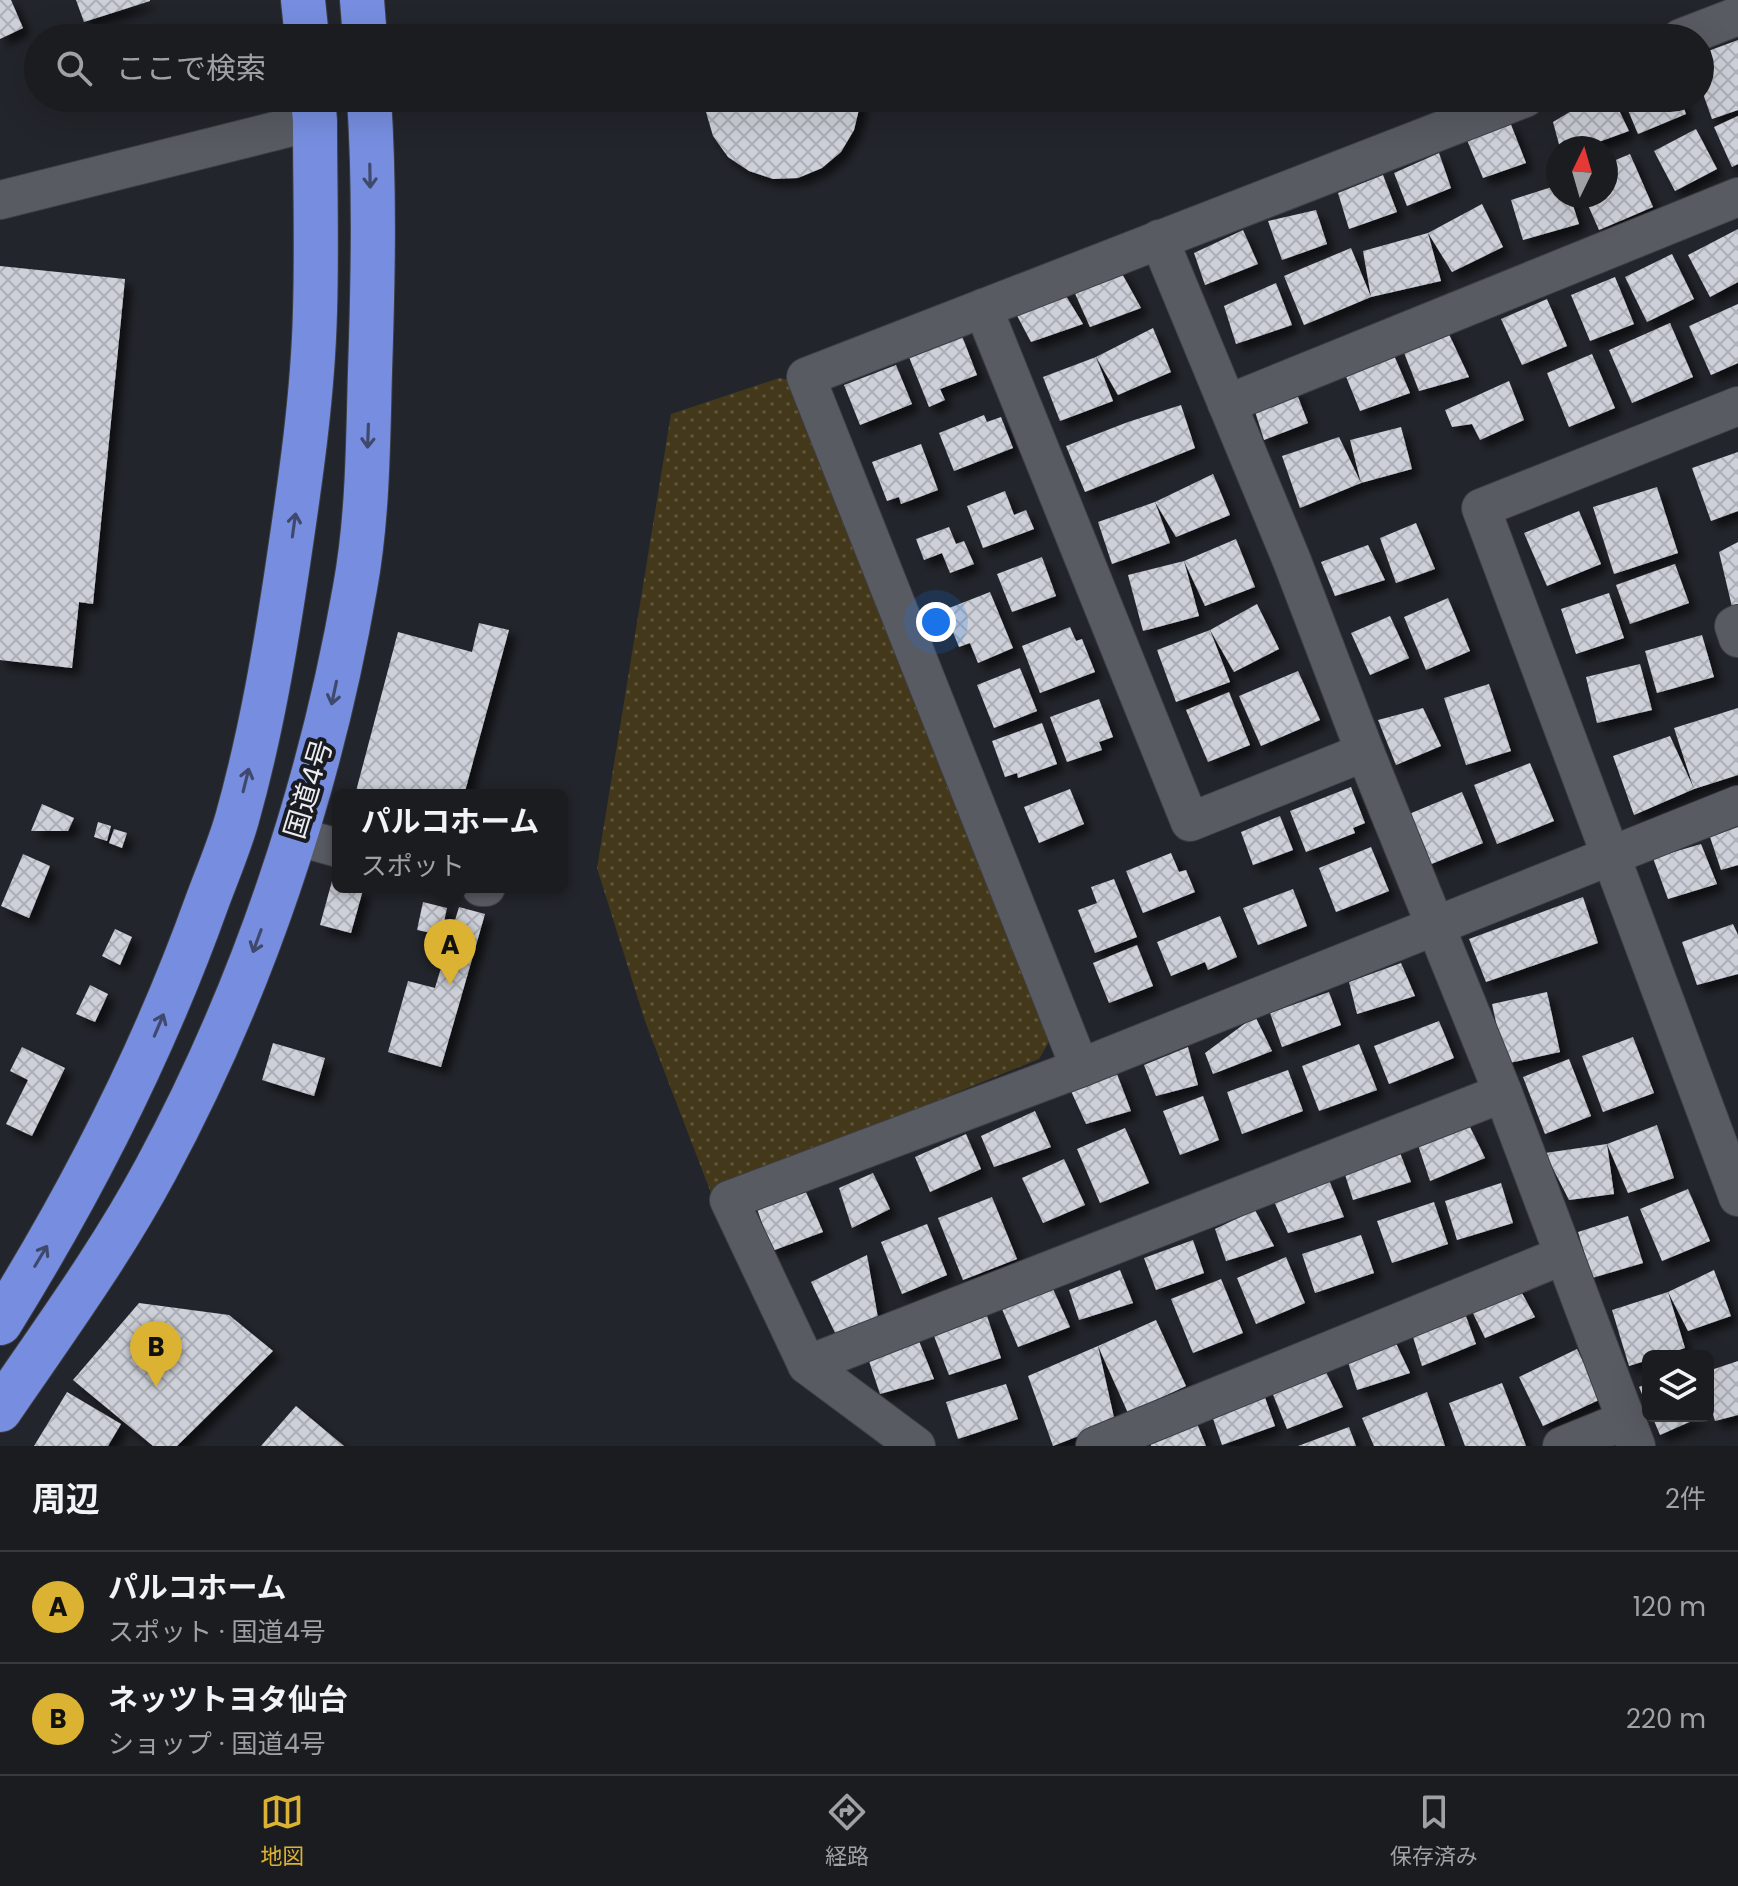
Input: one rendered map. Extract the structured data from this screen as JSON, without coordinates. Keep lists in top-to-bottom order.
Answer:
{
  "streets": {
    "highway": ["国道4号"]
  },
  "north": "top",
  "page": {
    "search": "ここで検索",
    "popup": ["パルコホーム", "スポット"],
    "pins": ["A", "B"],
    "heading": ["周辺", "2件"],
    "list": [
      {
        "mark": "A",
        "name": "パルコホーム",
        "note": "スポット · 国道4号",
        "value": "120 m"
      },
      {
        "mark": "B",
        "name": "ネッツトヨタ仙台",
        "note": "ショップ · 国道4号",
        "value": "220 m"
      }
    ],
    "nav": ["地図", "経路", "保存済み"]
  }
}
